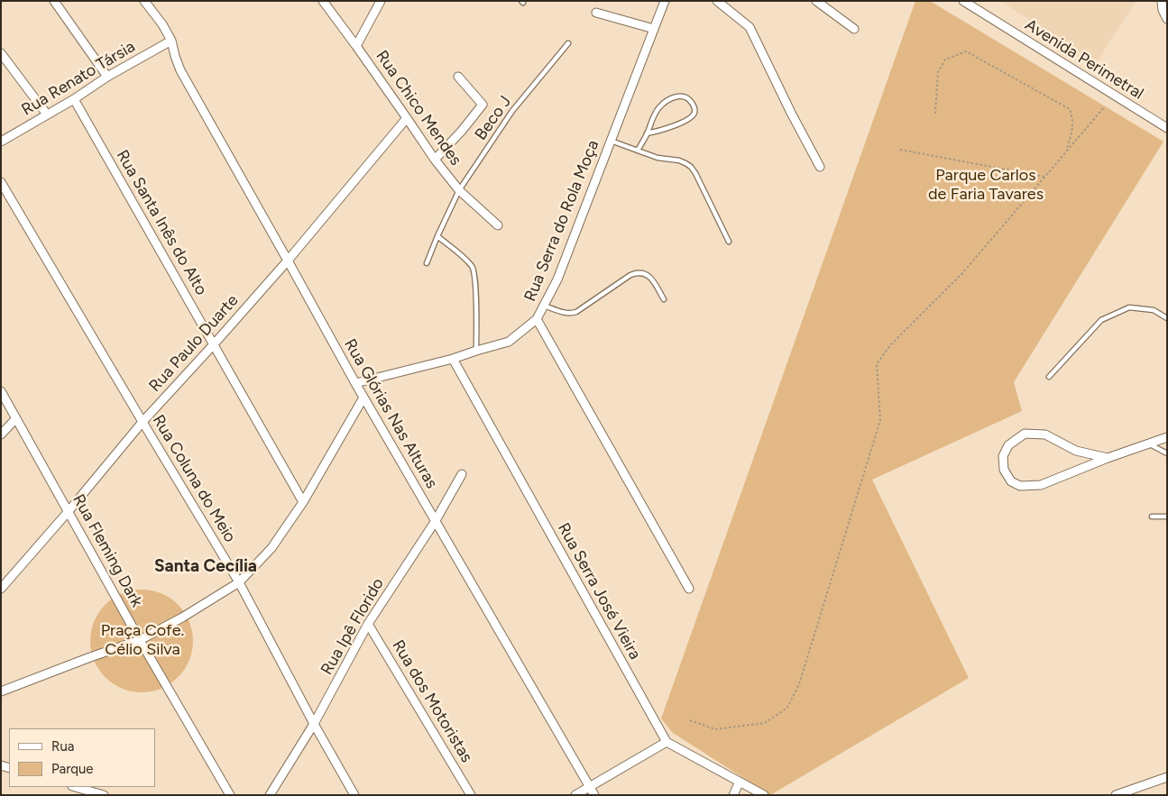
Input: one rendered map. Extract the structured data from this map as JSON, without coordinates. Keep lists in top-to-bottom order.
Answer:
{
  "streets": {
    "street": [
      "Avenida Perimetral",
      "Rua Renato Társia",
      "Rua Chico Mendes",
      "Rua Serra do Rola Moça",
      "Rua Santa Inês do Alto",
      "Rua Paulo Duarte",
      "Rua Glórias Nas Alturas",
      "Rua Coluna do Meio",
      "Rua Fleming Dark",
      "Rua Serra José Vieira",
      "Rua Ipê Florido",
      "Rua dos Motoristas"
    ],
    "lane": ["Beco J"]
  },
  "crossings": [
    ["Rua Renato Társia", "Rua Santa Inês do Alto"],
    ["Rua Renato Társia", "Rua Glórias Nas Alturas"],
    ["Rua Chico Mendes", "Beco J"],
    ["Rua Chico Mendes", "Rua Paulo Duarte"],
    ["Rua Serra do Rola Moça", "Rua Glórias Nas Alturas"],
    ["Rua Serra do Rola Moça", "Rua Serra José Vieira"],
    ["Rua Santa Inês do Alto", "Rua Paulo Duarte"],
    ["Rua Paulo Duarte", "Rua Glórias Nas Alturas"],
    ["Rua Paulo Duarte", "Rua Coluna do Meio"],
    ["Rua Paulo Duarte", "Rua Fleming Dark"],
    ["Rua Glórias Nas Alturas", "Rua Ipê Florido"],
    ["Rua Coluna do Meio", "Rua Ipê Florido"],
    ["Rua Ipê Florido", "Rua dos Motoristas"]
  ],
  "districts": ["Santa Cecília"],
  "parks": ["Parque Carlos de Faria Tavares", "Praça Cofe. Célio Silva"],
  "legend": ["Rua", "Parque"]
}
